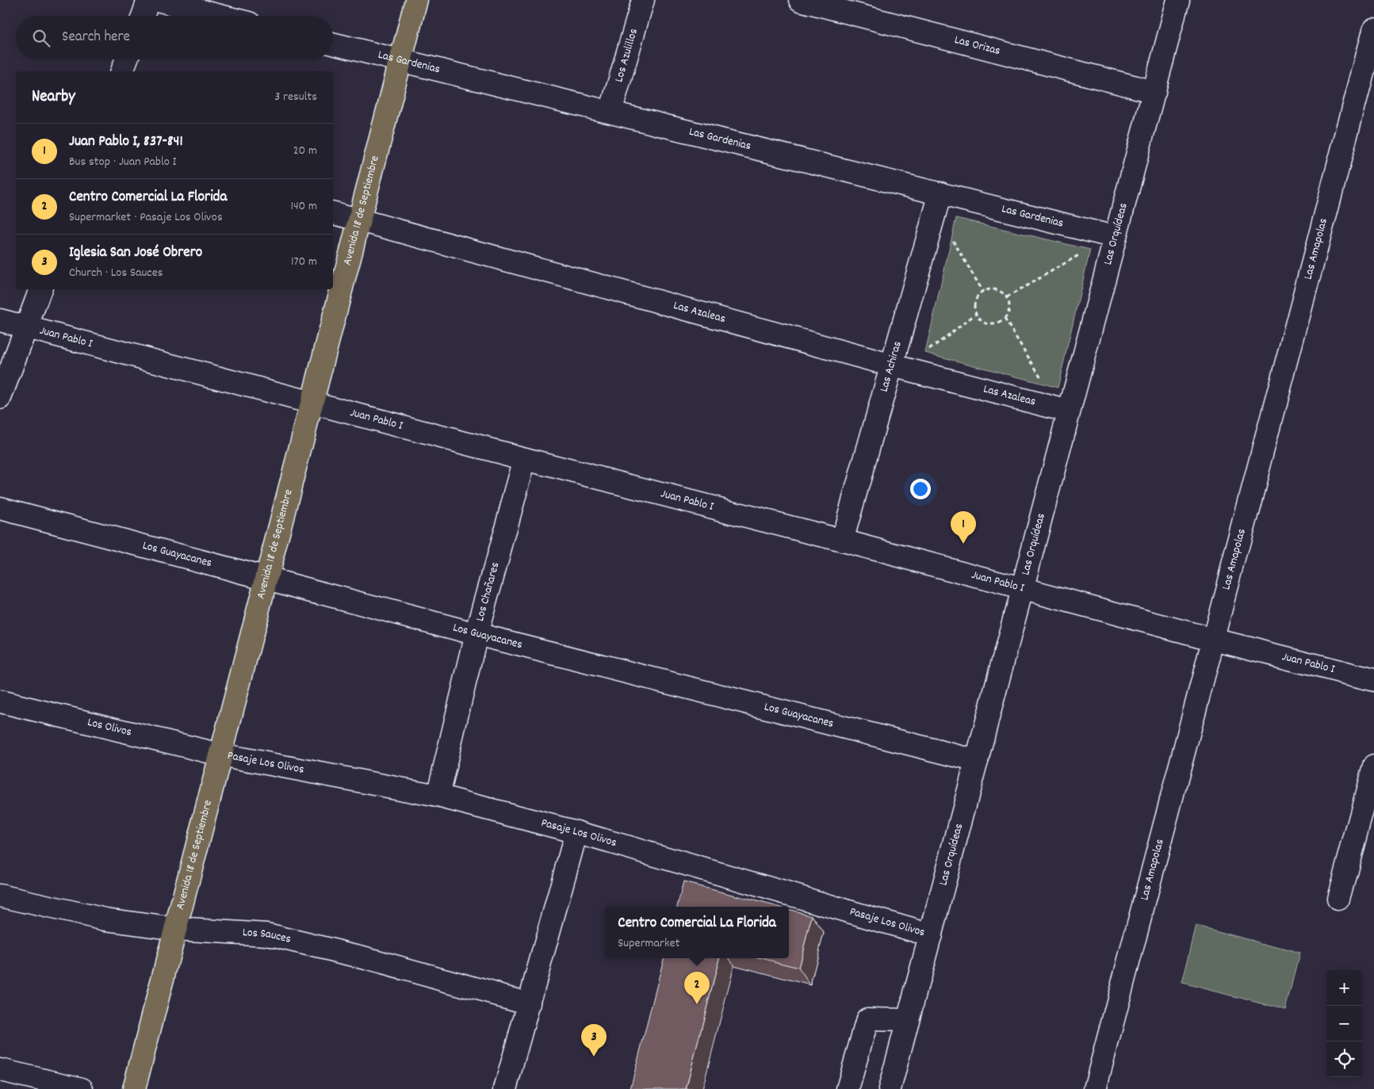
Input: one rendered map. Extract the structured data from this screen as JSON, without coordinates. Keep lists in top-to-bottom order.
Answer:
{
  "streets": {
    "main road": ["Avenida 18 de Septiembre"],
    "street": [
      "Las Orizas",
      "Los Azulillos",
      "Las Gardenias",
      "Las Orquídeas",
      "Las Amapolas",
      "Las Azaleas",
      "Juan Pablo I",
      "Las Achiras",
      "Los Guayacanes",
      "Los Chañares",
      "Los Olivos",
      "Pasaje Los Olivos",
      "Los Sauces"
    ]
  },
  "crossings": [
    ["Las Orizas", "Las Orquídeas"],
    ["Los Azulillos", "Las Gardenias"],
    ["Las Gardenias", "Avenida 18 de Septiembre"],
    ["Las Gardenias", "Las Orquídeas"],
    ["Las Gardenias", "Las Achiras"],
    ["Avenida 18 de Septiembre", "Las Azaleas"],
    ["Avenida 18 de Septiembre", "Juan Pablo I"],
    ["Avenida 18 de Septiembre", "Los Guayacanes"],
    ["Avenida 18 de Septiembre", "Los Olivos"],
    ["Avenida 18 de Septiembre", "Pasaje Los Olivos"],
    ["Avenida 18 de Septiembre", "Los Sauces"],
    ["Las Orquídeas", "Las Azaleas"],
    ["Las Orquídeas", "Juan Pablo I"],
    ["Las Orquídeas", "Los Guayacanes"],
    ["Las Orquídeas", "Pasaje Los Olivos"],
    ["Las Amapolas", "Juan Pablo I"],
    ["Las Azaleas", "Las Achiras"],
    ["Juan Pablo I", "Las Achiras"],
    ["Juan Pablo I", "Los Chañares"],
    ["Los Guayacanes", "Los Chañares"],
    ["Los Chañares", "Pasaje Los Olivos"],
    ["Los Olivos", "Pasaje Los Olivos"]
  ],
  "page": {
    "search": "Search here",
    "heading": ["Nearby", "3 results"],
    "list": [
      {
        "mark": "1",
        "name": "Juan Pablo I, 837-841",
        "note": "Bus stop · Juan Pablo I",
        "value": "20 m"
      },
      {
        "mark": "2",
        "name": "Centro Comercial La Florida",
        "note": "Supermarket · Pasaje Los Olivos",
        "value": "140 m"
      },
      {
        "mark": "3",
        "name": "Iglesia San José Obrero",
        "note": "Church · Los Sauces",
        "value": "170 m"
      }
    ],
    "pins": ["1", "2", "3"],
    "popup": ["Centro Comercial La Florida", "Supermarket"],
    "map_buttons": ["+", "−"]
  }
}
